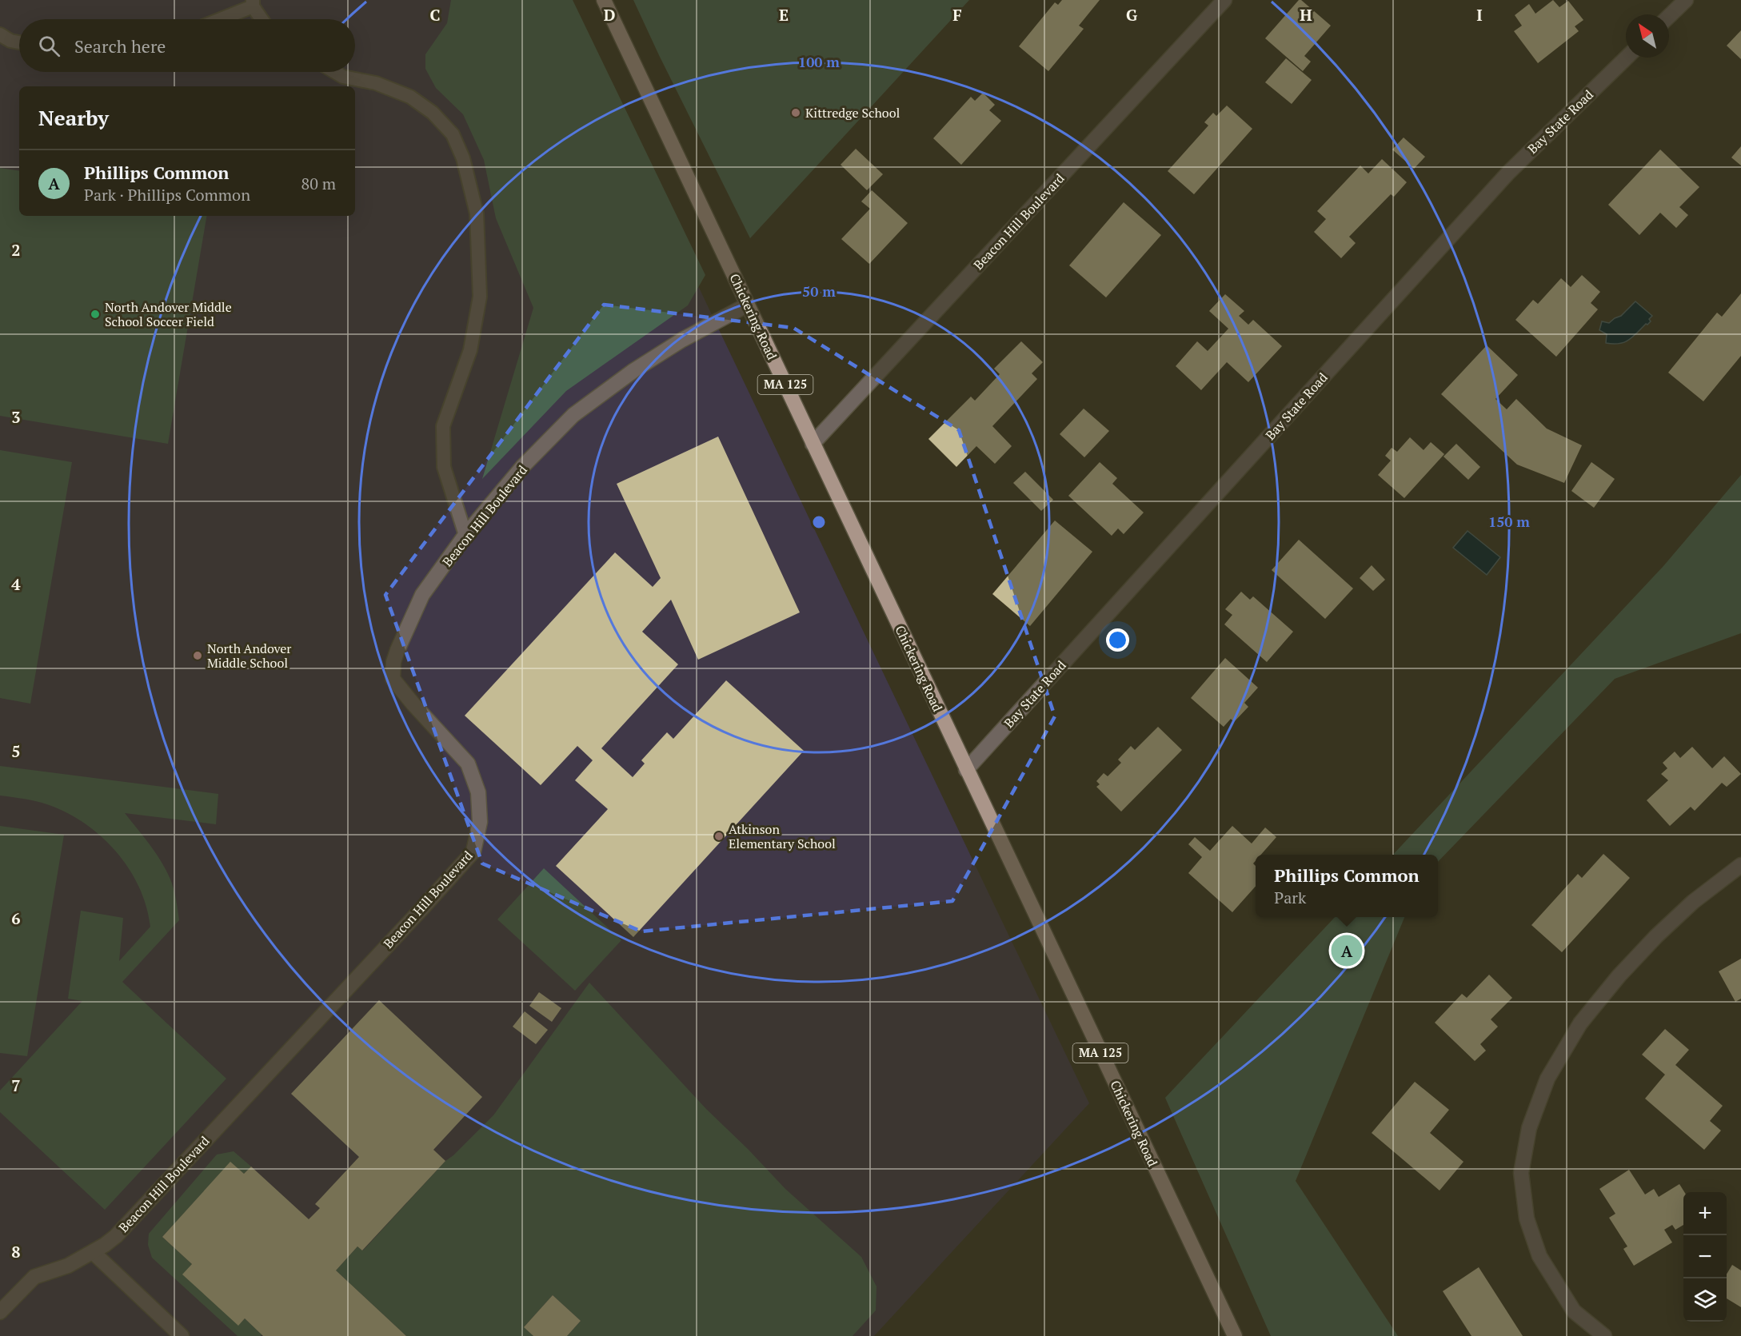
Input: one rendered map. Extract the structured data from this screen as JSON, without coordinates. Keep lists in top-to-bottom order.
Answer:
{
  "streets": {
    "main road": ["Chickering Road", "MA 125"],
    "street": ["Bay State Road", "Beacon Hill Boulevard"]
  },
  "crossings": [
    ["Bay State Road", "Chickering Road"],
    ["Beacon Hill Boulevard", "Chickering Road"]
  ],
  "places": [
    "Kittredge School",
    "North Andover Middle School Soccer Field",
    "North Andover Middle School",
    "Atkinson Elementary School"
  ],
  "north": "top left",
  "page": {
    "search": "Search here",
    "heading": "Nearby",
    "list": [
      {
        "mark": "A",
        "name": "Phillips Common",
        "note": "Park · Phillips Common",
        "value": "80 m"
      }
    ],
    "popup": ["Phillips Common", "Park"],
    "pins": "A",
    "map_buttons": ["+", "−"]
  },
  "grid": {
    "columns": [
      "C",
      "D",
      "E",
      "F",
      "G",
      "H",
      "I"
    ],
    "rows": [
      "2",
      "3",
      "4",
      "5",
      "6",
      "7",
      "8"
    ]
  },
  "rings": ["100 m", "50 m", "150 m"]
}
